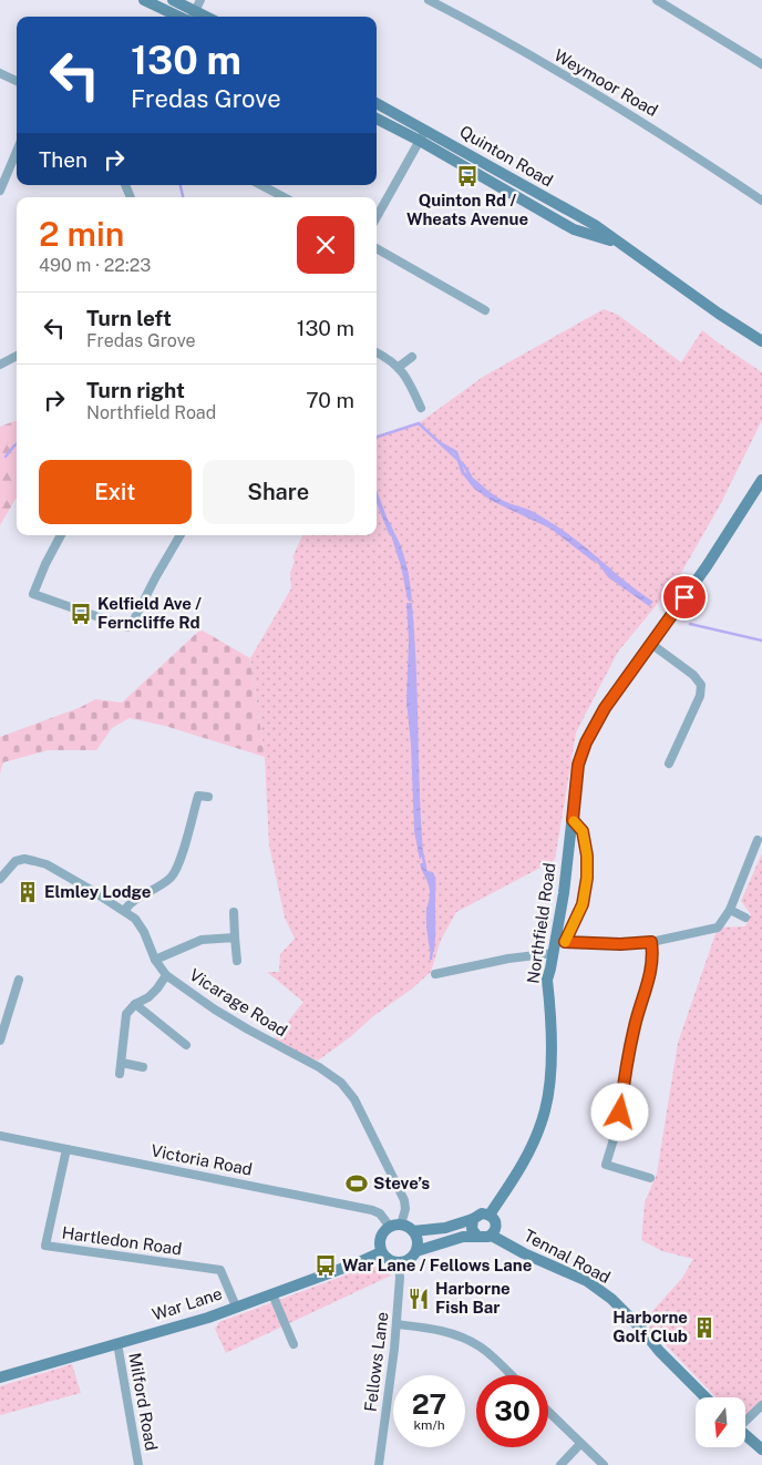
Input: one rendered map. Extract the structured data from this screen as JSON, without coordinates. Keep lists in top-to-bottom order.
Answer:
{
  "streets": {
    "street": [
      "Weymoor Road",
      "Quinton Road",
      "Northfield Road",
      "Vicarage Road",
      "Victoria Road",
      "Hartledon Road",
      "Tennal Road",
      "War Lane",
      "Fellows Lane",
      "Milford Road"
    ]
  },
  "crossings": [
    ["Northfield Road", "Tennal Road"],
    ["Vicarage Road", "Victoria Road"],
    ["Vicarage Road", "War Lane"],
    ["Vicarage Road", "Fellows Lane"],
    ["Victoria Road", "Hartledon Road"],
    ["Victoria Road", "War Lane"],
    ["Victoria Road", "Fellows Lane"],
    ["Hartledon Road", "War Lane"],
    ["War Lane", "Fellows Lane"],
    ["War Lane", "Milford Road"]
  ],
  "places": {
    "bus stop": ["Quinton Rd / Wheats Avenue", "Kelfield Ave / Ferncliffe Rd", "War Lane / Fellows Lane"],
    "building": ["Elmley Lodge", "Harborne Golf Club"],
    "sports": ["Steve’s"],
    "restaurant": ["Harborne Fish Bar"]
  },
  "north": "bottom",
  "page": {
    "turn": ["130 m", "Fredas Grove"],
    "then": "Then",
    "heading": ["2 min", "490 m · 22:23"],
    "list": [
      {
        "name": "Turn left",
        "note": "Fredas Grove",
        "value": "130 m"
      },
      {
        "name": "Turn right",
        "note": "Northfield Road",
        "value": "70 m"
      }
    ],
    "buttons": ["Exit", "Share"],
    "speed": "27 km/h",
    "limit": "30"
  }
}
